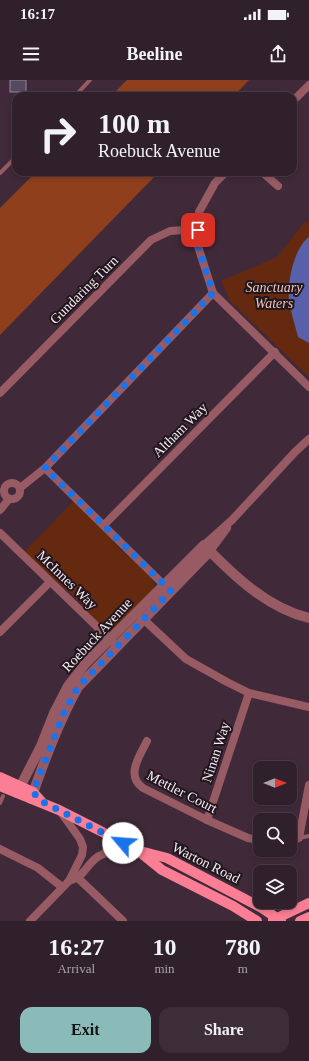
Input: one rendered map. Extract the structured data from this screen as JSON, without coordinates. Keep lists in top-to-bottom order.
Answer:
{
  "streets": {
    "main road": ["Warton Road"],
    "street": [
      "Gundaring Turn",
      "Altham Way",
      "McInnes Way",
      "Roebuck Avenue",
      "Ninan Way",
      "Mettler Court"
    ]
  },
  "crossings": [
    ["McInnes Way", "Roebuck Avenue"],
    ["Roebuck Avenue", "Warton Road"],
    ["Ninan Way", "Mettler Court"]
  ],
  "parks": ["Sanctuary Waters"],
  "north": "right",
  "page": {
    "status": "16:17",
    "header": "Beeline",
    "turn": ["100 m", "Roebuck Avenue"],
    "eta": [
      "16:27",
      "Arrival",
      "10",
      "min",
      "780",
      "m"
    ],
    "buttons": ["Exit", "Share"]
  }
}
